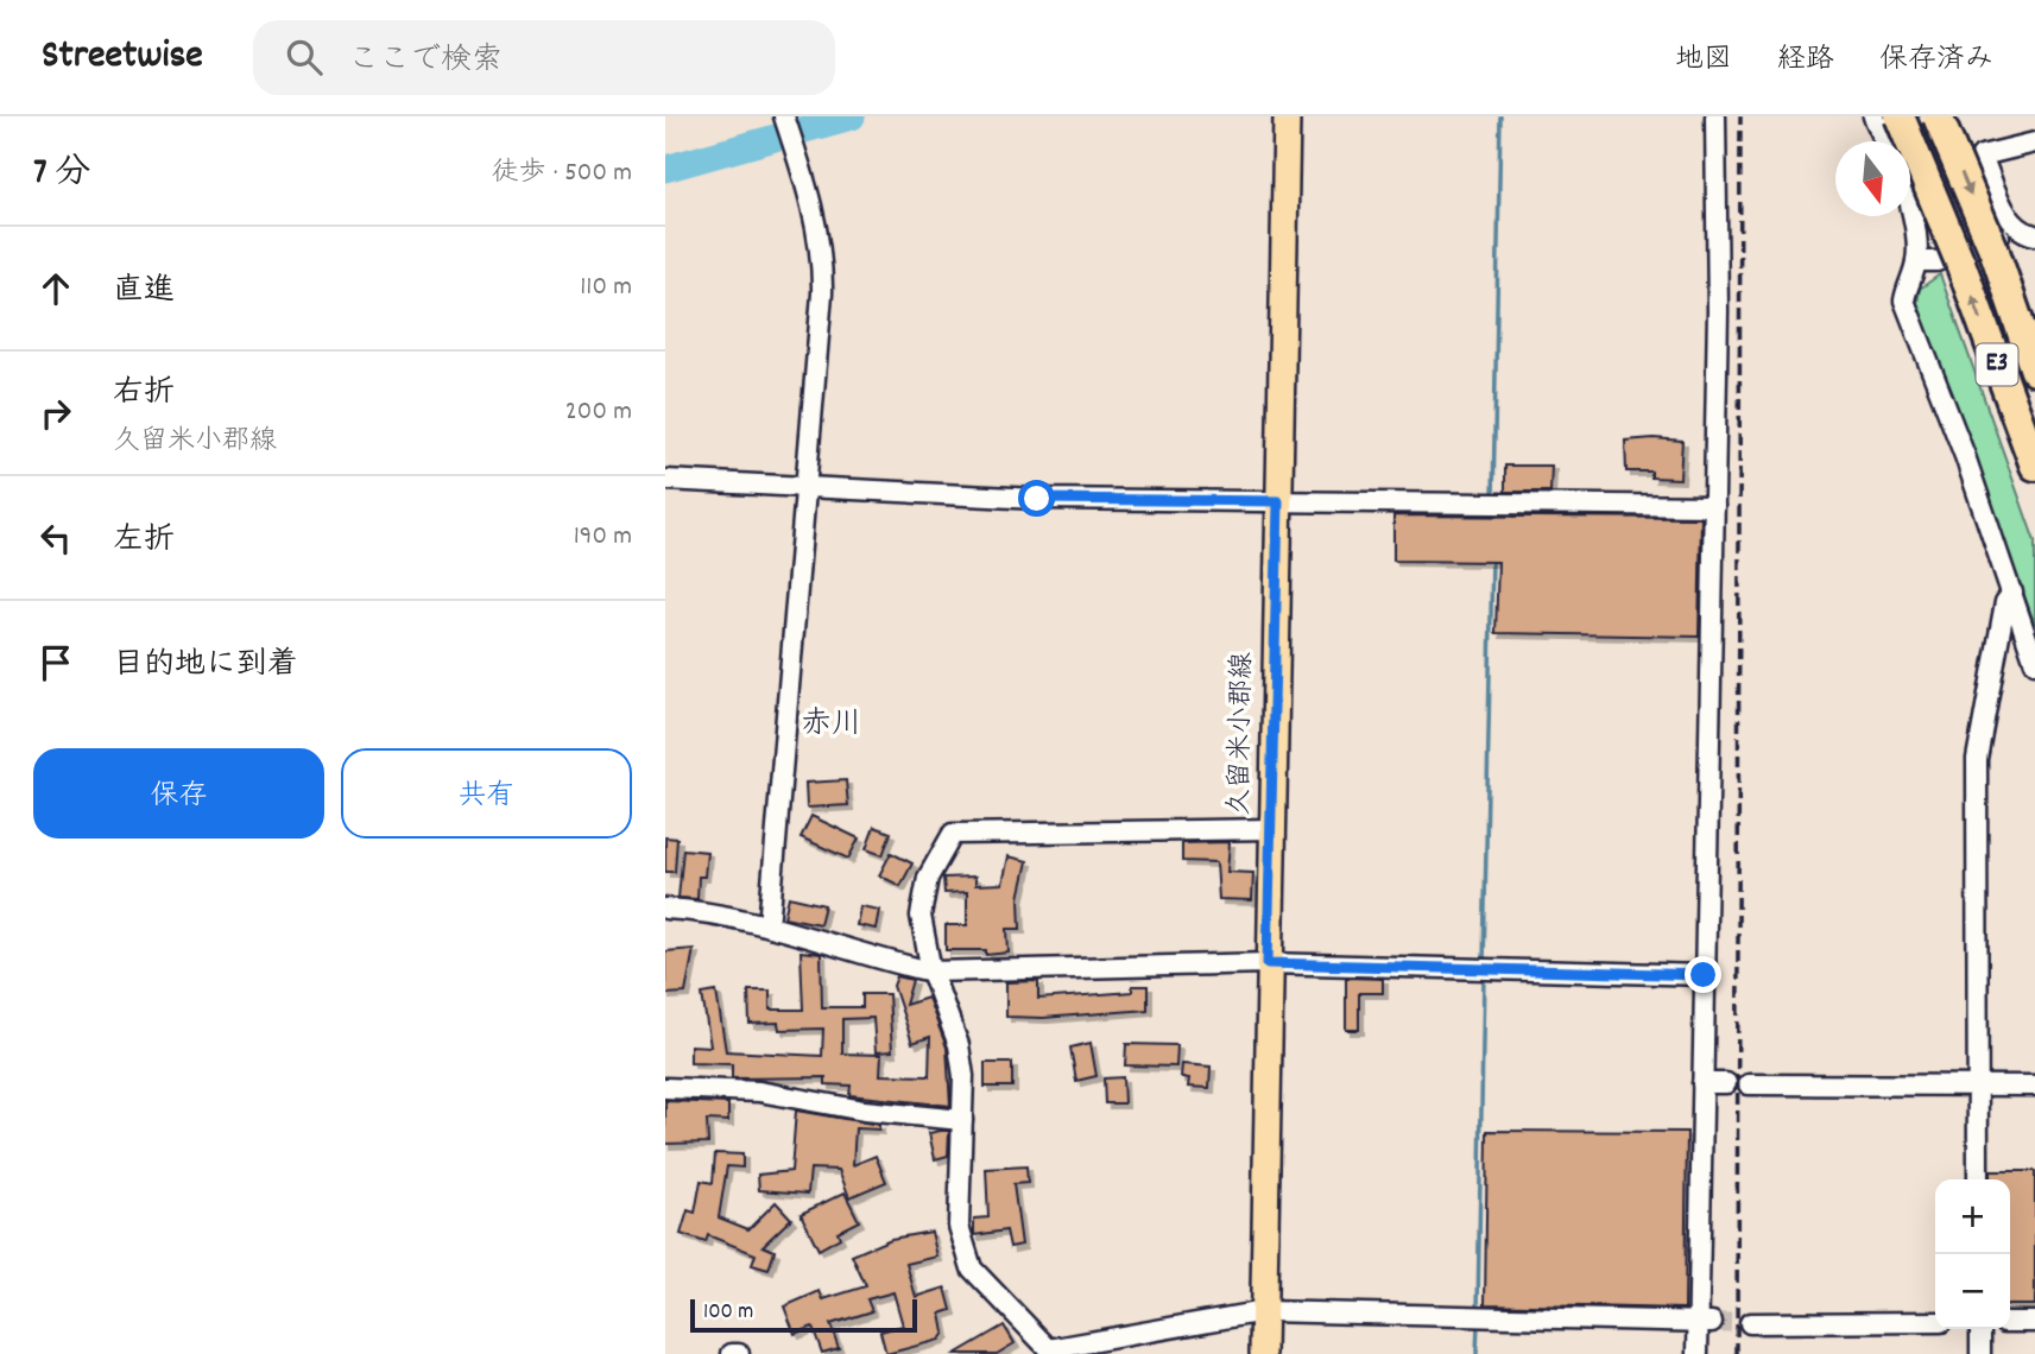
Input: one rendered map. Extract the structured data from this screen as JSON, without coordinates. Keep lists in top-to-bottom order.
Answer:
{
  "streets": {
    "highway": ["E3"],
    "main road": ["久留米小郡線"]
  },
  "districts": ["赤川"],
  "scale_bar": "100 m",
  "north": "bottom",
  "page": {
    "header": "Streetwise",
    "search": "ここで検索",
    "nav": ["地図", "経路", "保存済み"],
    "heading": ["7 分", "徒歩 · 500 m"],
    "list": [
      ["直進", "110 m"],
      ["右折", "久留米小郡線", "200 m"],
      ["左折", "190 m"],
      "目的地に到着"
    ],
    "buttons": ["保存", "共有"],
    "map_buttons": ["+", "−"],
    "scale": "100 m"
  }
}
